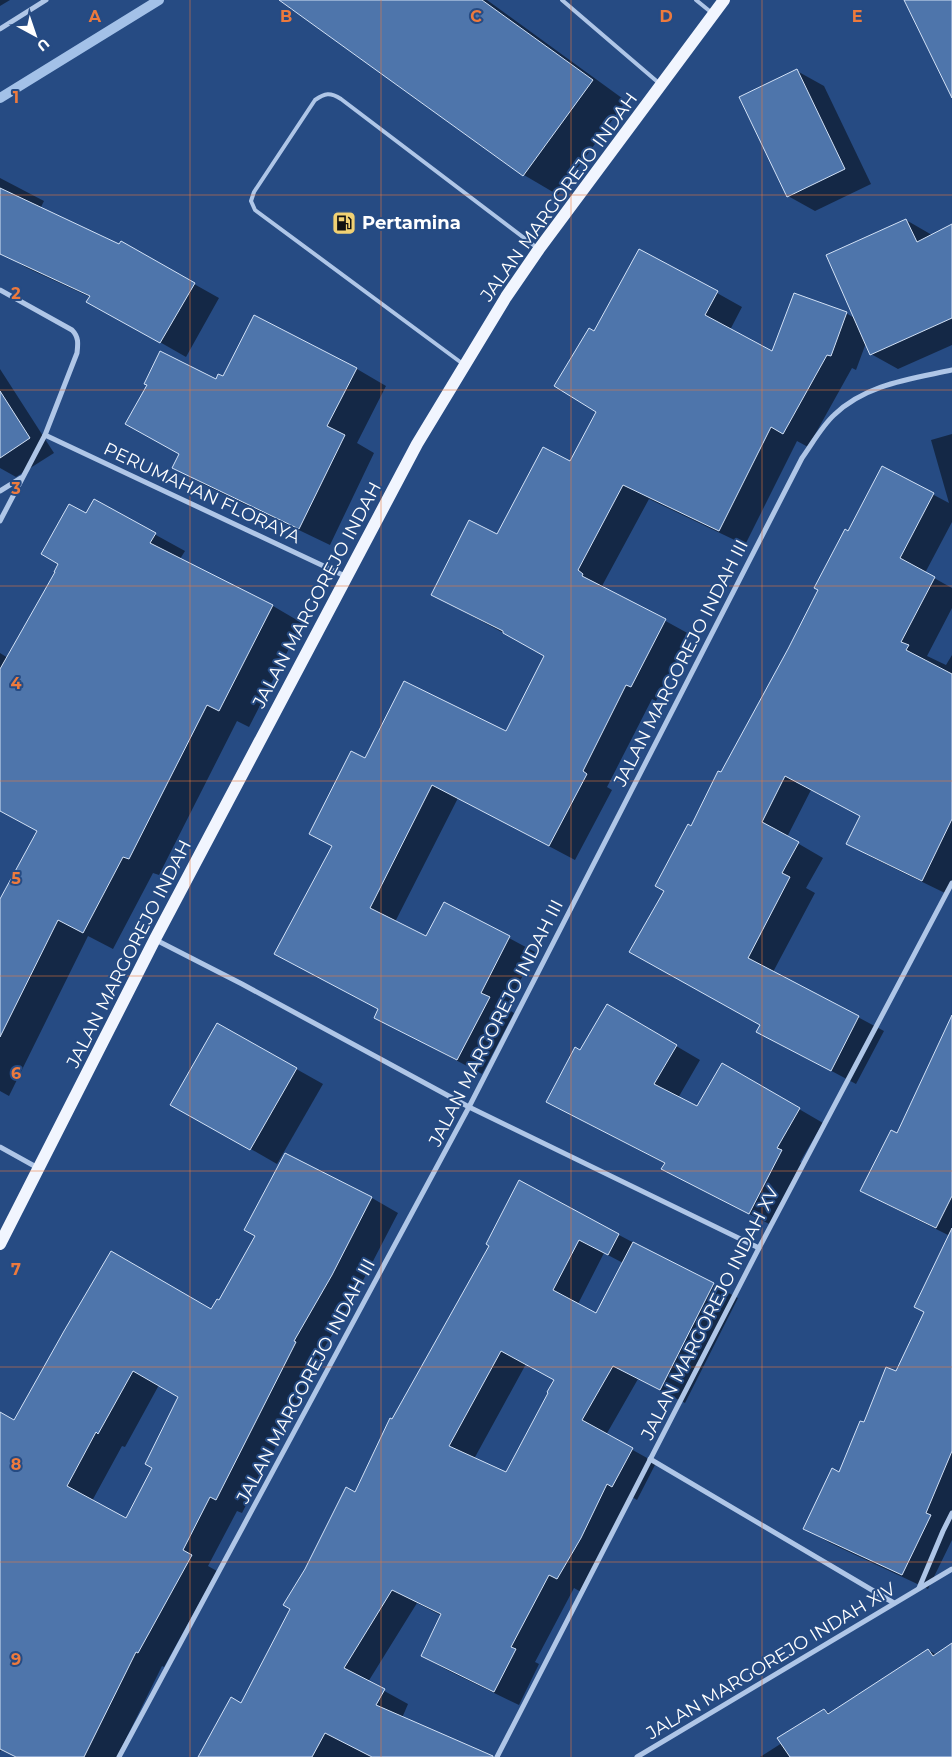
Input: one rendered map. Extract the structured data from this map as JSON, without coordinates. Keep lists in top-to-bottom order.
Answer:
{
  "streets": {
    "main road": ["JALAN MARGOREJO INDAH"],
    "street": [
      "PERUMAHAN FLORAYA",
      "JALAN MARGOREJO INDAH III",
      "JALAN MARGOREJO INDAH XV",
      "JALAN MARGOREJO INDAH XIV"
    ]
  },
  "crossings": [
    ["JALAN MARGOREJO INDAH", "PERUMAHAN FLORAYA"]
  ],
  "places": {
    "fuel station": ["Pertamina"]
  },
  "north": "bottom right",
  "grid": {
    "columns": [
      "A",
      "B",
      "C",
      "D",
      "E"
    ],
    "rows": [
      "1",
      "2",
      "3",
      "4",
      "5",
      "6",
      "7",
      "8",
      "9"
    ]
  }
}
